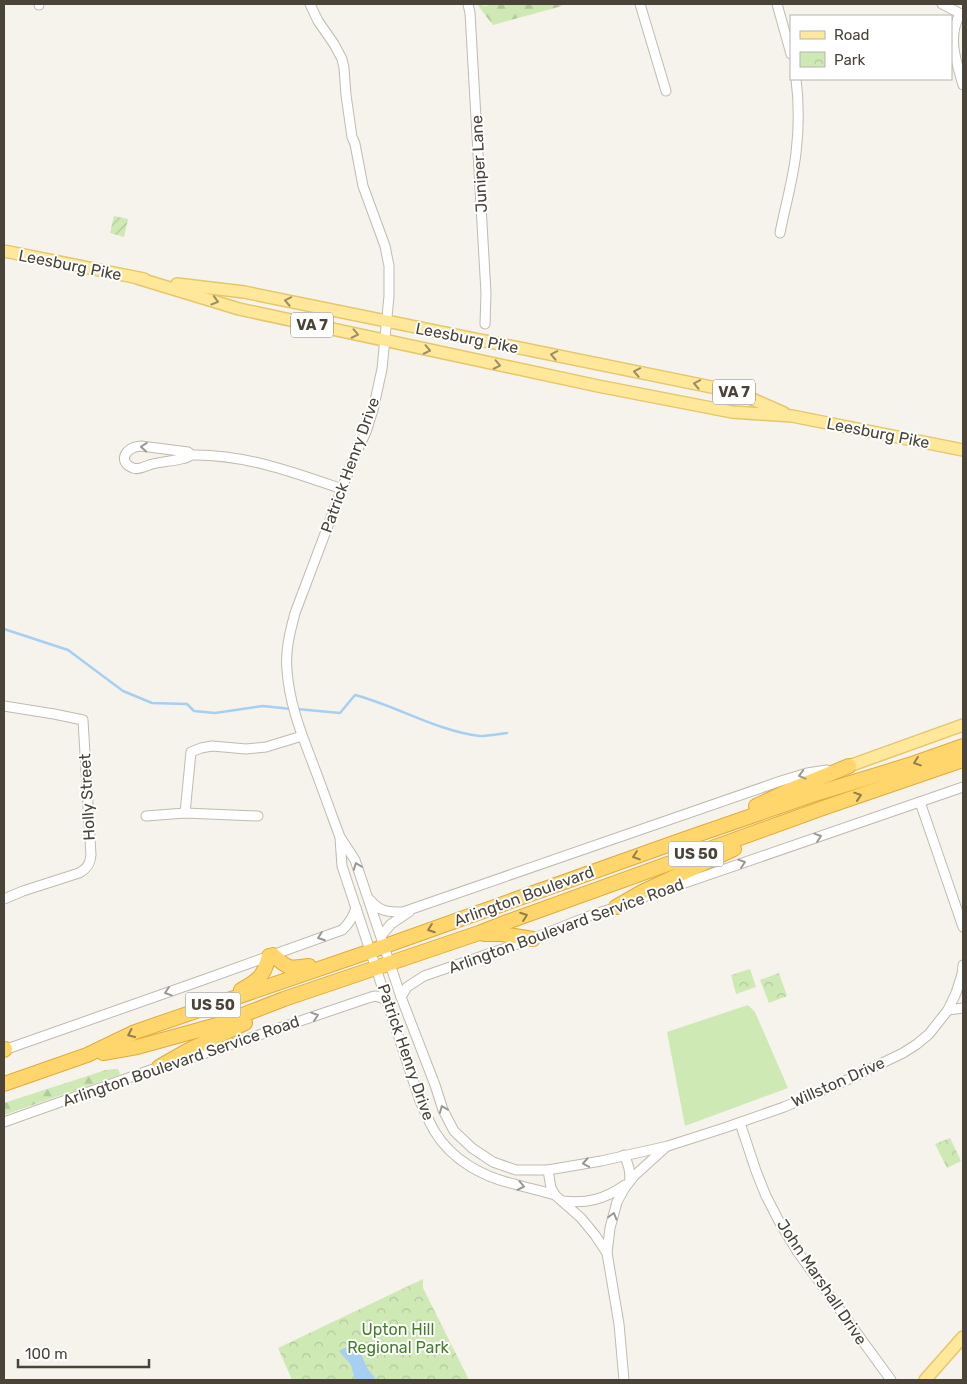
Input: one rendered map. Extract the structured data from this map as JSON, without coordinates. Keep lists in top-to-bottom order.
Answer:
{
  "streets": {
    "highway": ["US 50", "Arlington Boulevard"],
    "main road": ["Leesburg Pike", "VA 7"],
    "street": [
      "Juniper Lane",
      "Patrick Henry Drive",
      "Holly Street",
      "Arlington Boulevard Service Road",
      "Willston Drive",
      "John Marshall Drive"
    ]
  },
  "crossings": [
    ["Leesburg Pike", "Patrick Henry Drive"],
    ["Patrick Henry Drive", "Arlington Boulevard"],
    ["Patrick Henry Drive", "Arlington Boulevard Service Road"],
    ["Patrick Henry Drive", "Willston Drive"],
    ["Willston Drive", "John Marshall Drive"]
  ],
  "parks": ["Upton Hill Regional Park"],
  "legend": ["Road", "Park"],
  "scale_bar": "100 m"
}
